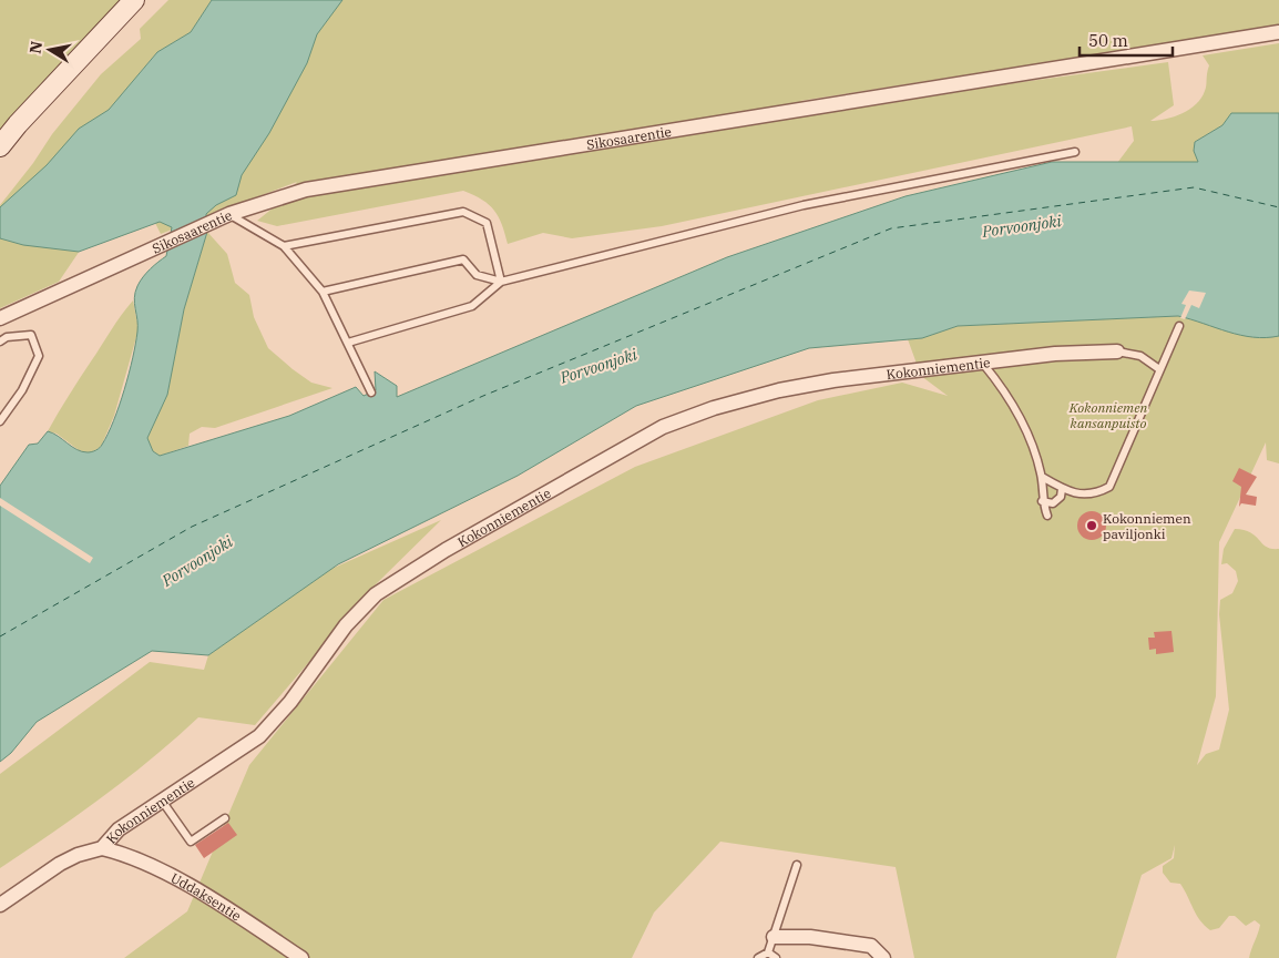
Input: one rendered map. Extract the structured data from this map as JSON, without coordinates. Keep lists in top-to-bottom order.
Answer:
{
  "streets": {
    "street": ["Sikosaarentie", "Kokonniementie", "Uddaksentie"]
  },
  "crossings": [
    ["Kokonniementie", "Uddaksentie"]
  ],
  "water": ["Porvoonjoki"],
  "parks": ["Kokonniemen kansanpuisto"],
  "places": ["Kokonniemen paviljonki"],
  "scale_bar": "50 m",
  "north": "left"
}
